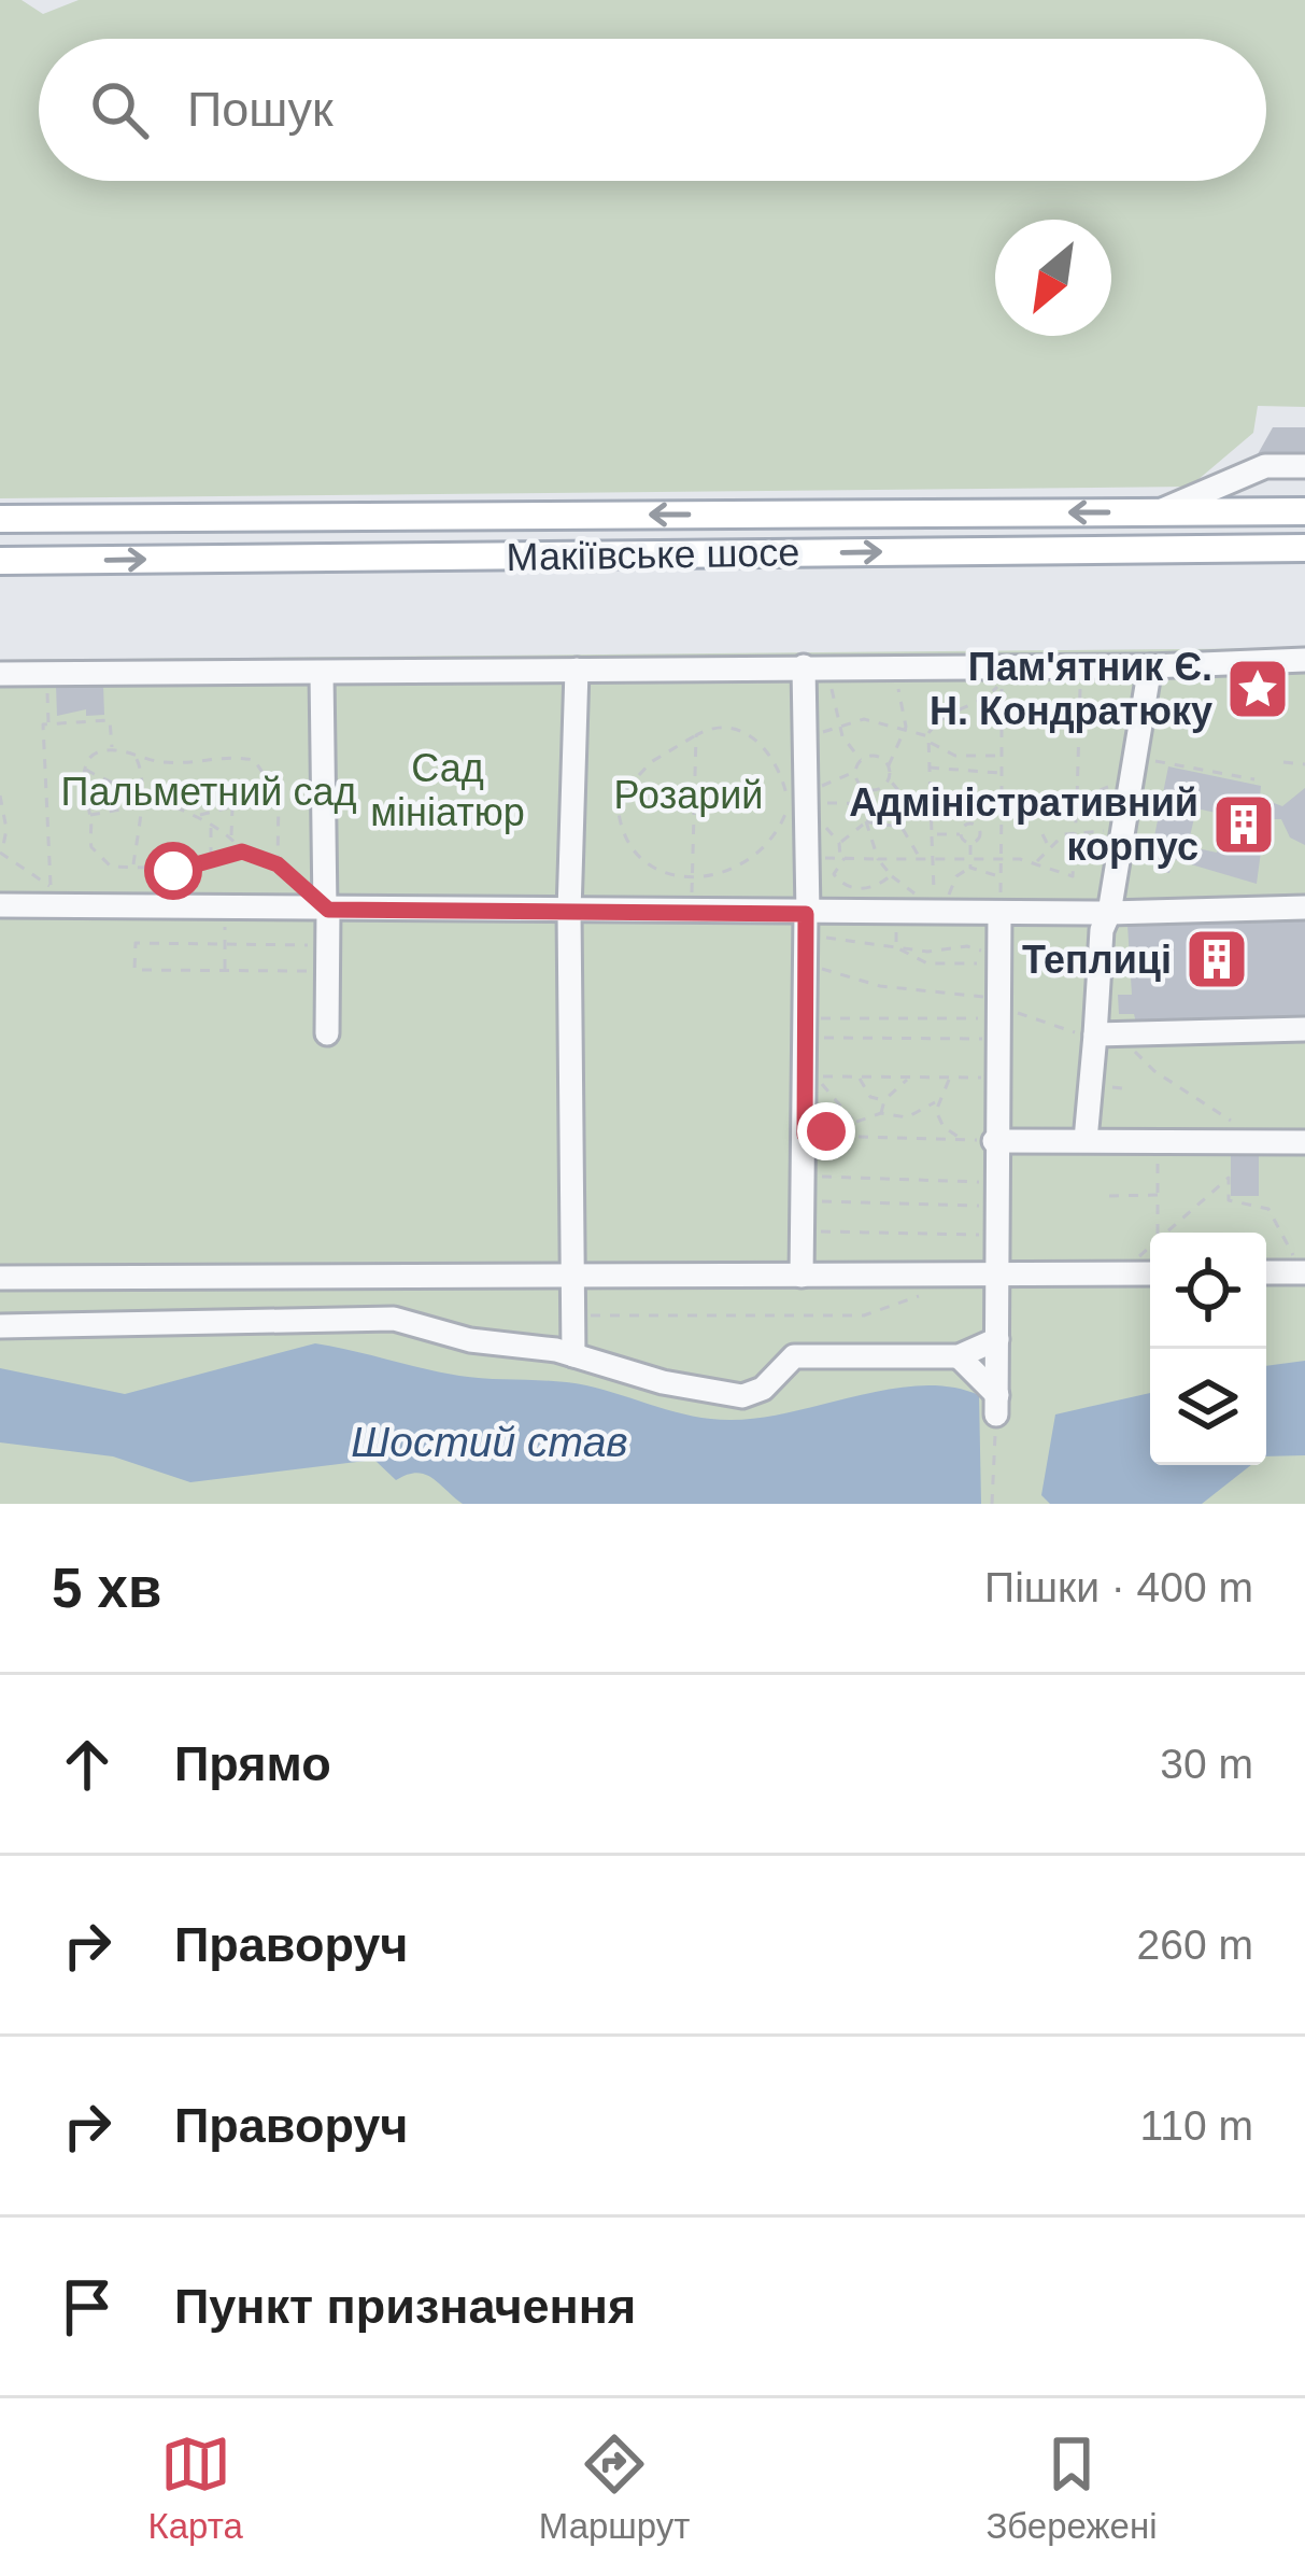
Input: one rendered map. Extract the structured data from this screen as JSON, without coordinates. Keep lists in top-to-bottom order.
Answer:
{
  "streets": {
    "main road": ["Макіївське шосе"]
  },
  "water": ["Шостий став"],
  "parks": ["Сад мініатюр", "Пальметний сад", "Розарий"],
  "places": {
    "place": ["Пам'ятник Є. Н. Кондратюку"],
    "building": ["Адміністративний корпус", "Теплиці"]
  },
  "north": "bottom left",
  "page": {
    "search": "Пошук",
    "heading": ["5 хв", "Пішки · 400 m"],
    "list": [
      ["Прямо", "30 m"],
      ["Праворуч", "260 m"],
      ["Праворуч", "110 m"],
      "Пункт призначення"
    ],
    "nav": ["Карта", "Маршрут", "Збережені"]
  }
}
